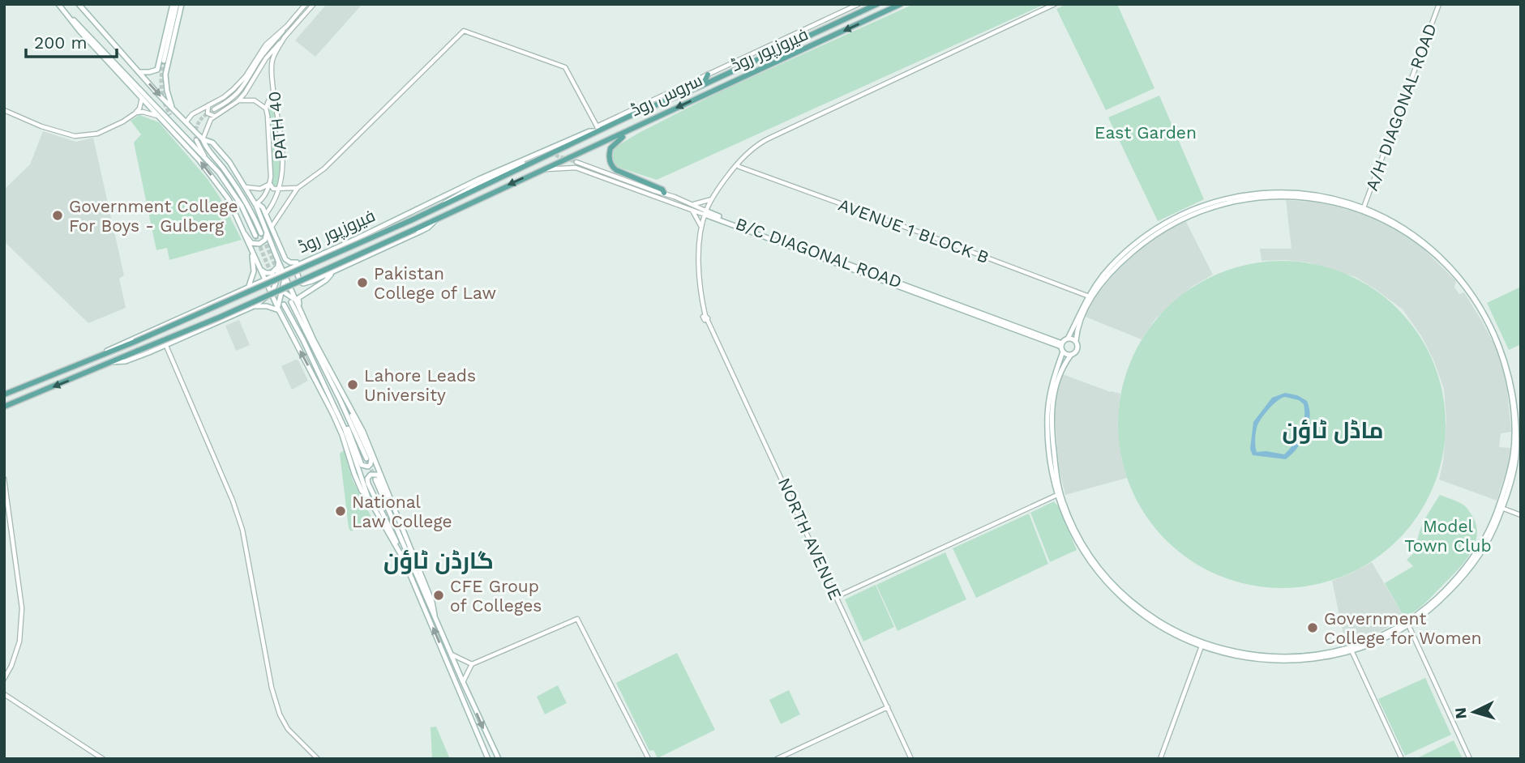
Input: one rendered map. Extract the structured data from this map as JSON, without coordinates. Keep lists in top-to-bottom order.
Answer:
{
  "streets": {
    "main road": ["فیروزپور روڈ", "B/C DIAGONAL ROAD"],
    "street": [
      "سروس روڈ",
      "A/H DIAGONAL ROAD",
      "PATH 40",
      "AVENUE 1 BLOCK B",
      "NORTH AVENUE"
    ]
  },
  "crossings": [
    ["فیروزپور روڈ", "سروس روڈ"],
    ["AVENUE 1 BLOCK B", "NORTH AVENUE"],
    ["B/C DIAGONAL ROAD", "NORTH AVENUE"]
  ],
  "districts": ["ماڈل ٹاؤن", "گارڈن ٹاؤن"],
  "parks": ["East Garden", "Model Town Club"],
  "places": [
    "Government College For Boys - Gulberg",
    "Pakistan College of Law",
    "Lahore Leads University",
    "National Law College",
    "CFE Group of Colleges",
    "Government College for Women"
  ],
  "scale_bar": "200 m",
  "north": "left"
}
